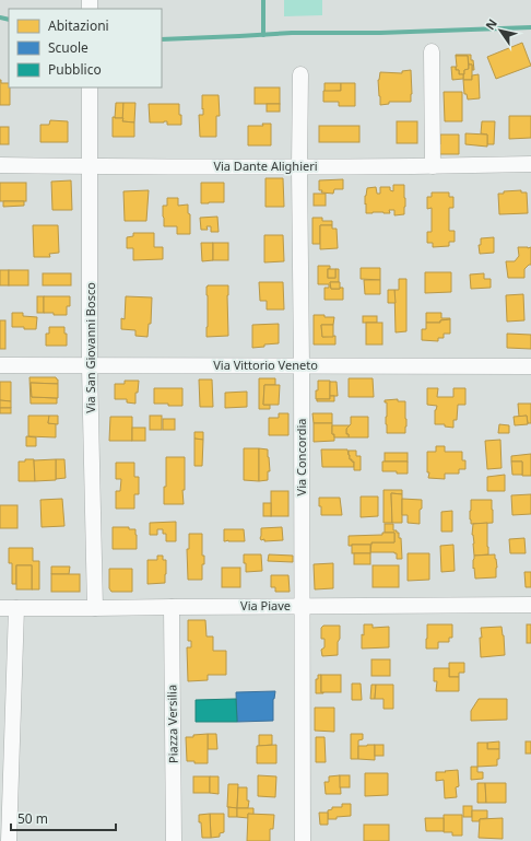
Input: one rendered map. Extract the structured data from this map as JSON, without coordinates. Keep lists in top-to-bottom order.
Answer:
{
  "streets": {
    "street": [
      "Via Dante Alighieri",
      "Via San Giovanni Bosco",
      "Via Vittorio Veneto",
      "Via Concordia",
      "Via Piave",
      "Piazza Versilia"
    ]
  },
  "crossings": [
    ["Via Dante Alighieri", "Via San Giovanni Bosco"],
    ["Via Dante Alighieri", "Via Concordia"],
    ["Via San Giovanni Bosco", "Via Vittorio Veneto"],
    ["Via San Giovanni Bosco", "Via Piave"],
    ["Via Vittorio Veneto", "Via Concordia"],
    ["Via Concordia", "Via Piave"],
    ["Via Piave", "Piazza Versilia"]
  ],
  "legend": ["Abitazioni", "Scuole", "Pubblico"],
  "scale_bar": "50 m",
  "north": "top left"
}
